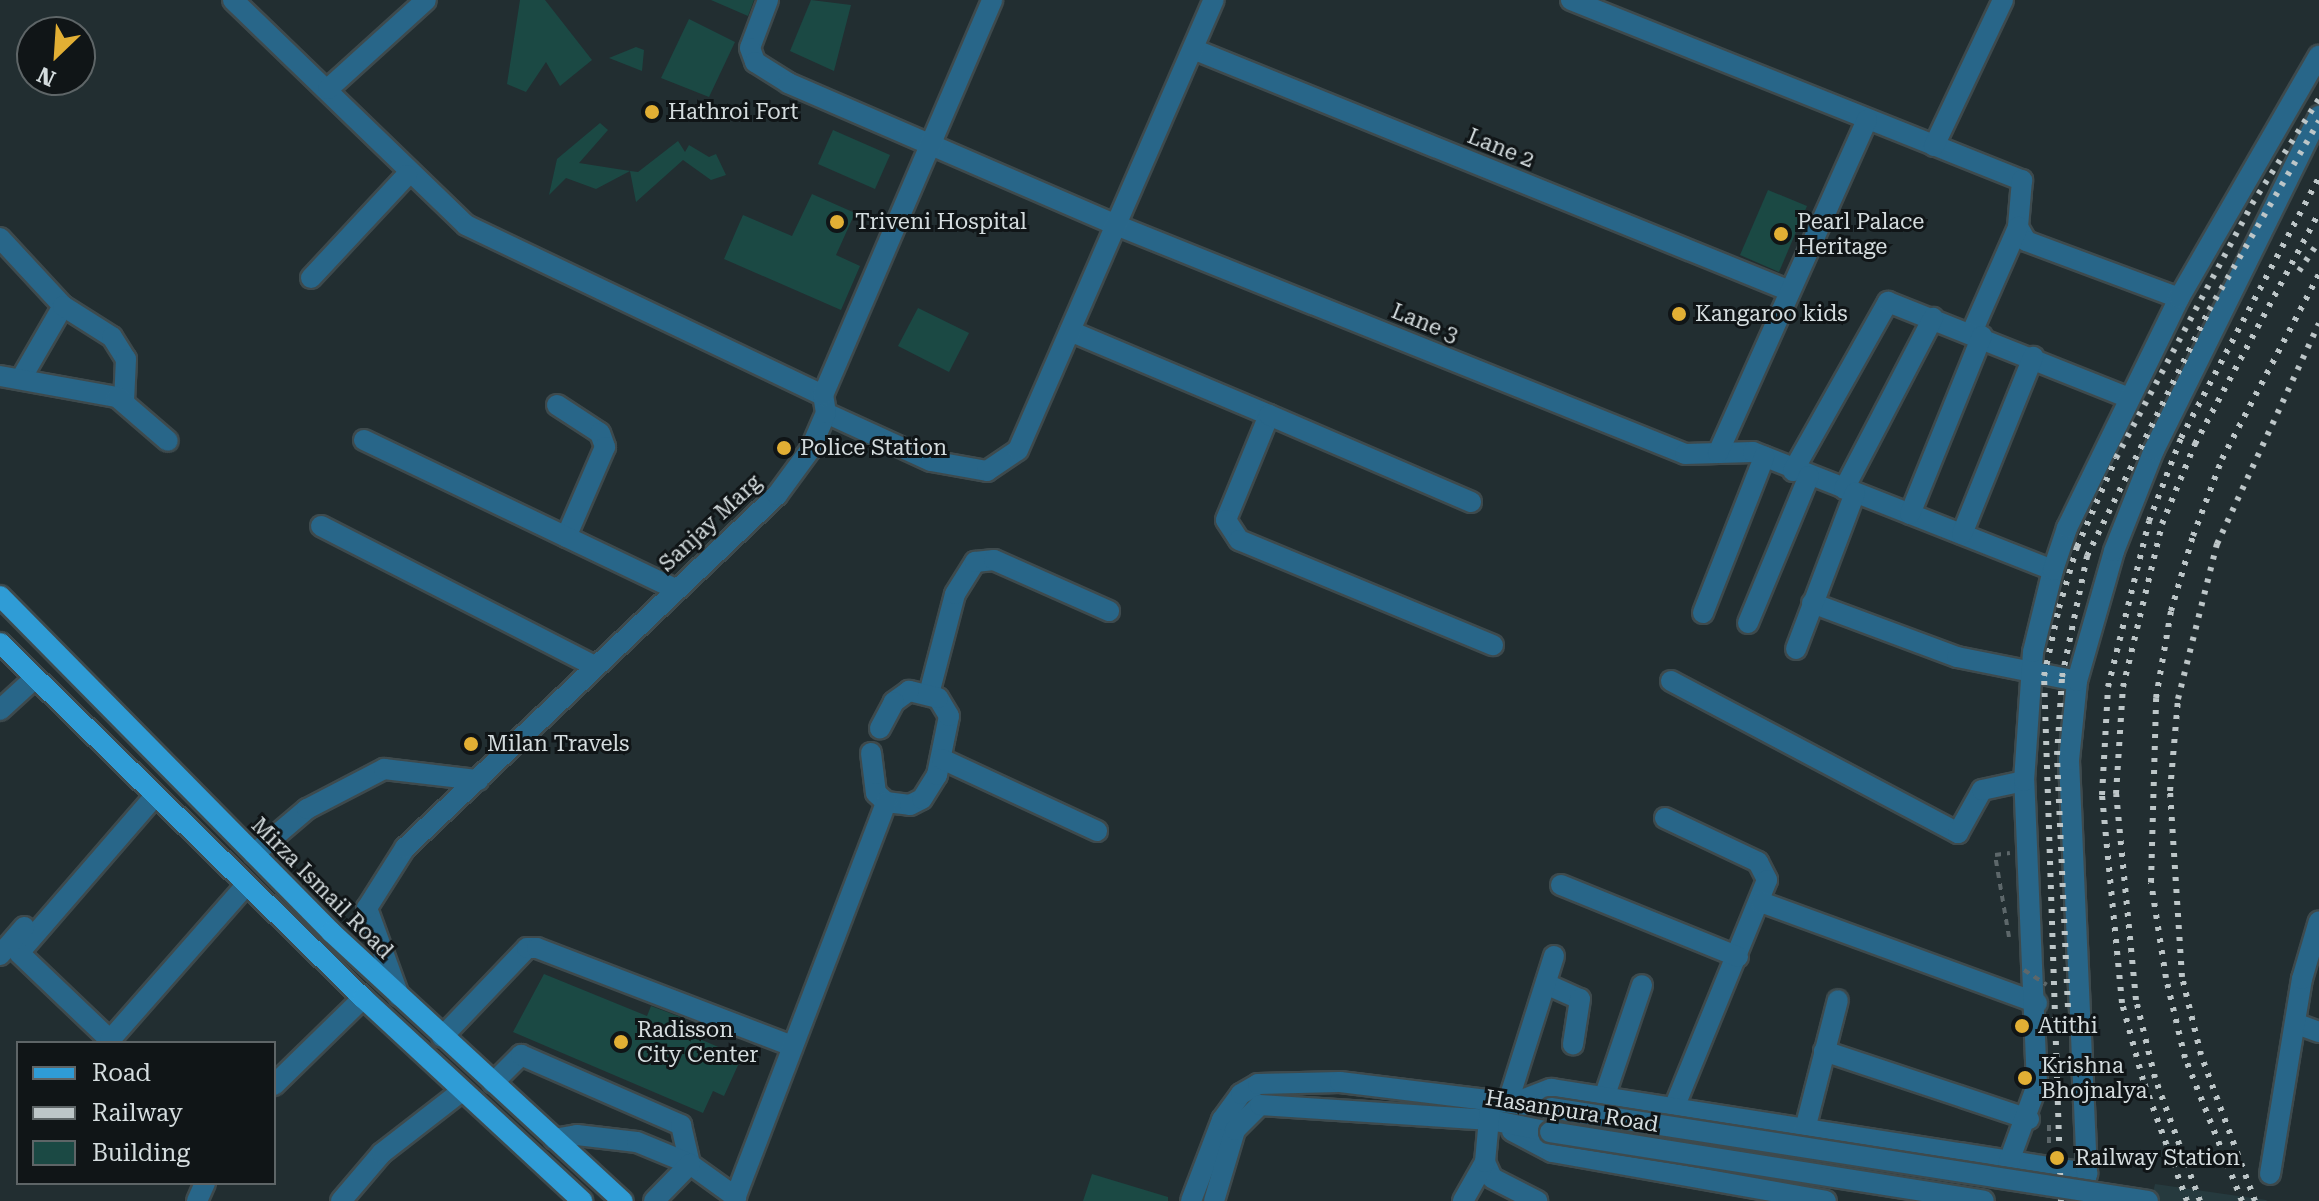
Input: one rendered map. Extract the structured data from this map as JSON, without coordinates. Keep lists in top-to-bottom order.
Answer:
{
  "streets": {
    "main road": ["Mirza Ismail Road"],
    "street": [
      "Lane 2",
      "Lane 3",
      "Sanjay Marg",
      "Hasanpura Road"
    ]
  },
  "crossings": [
    ["Lane 3", "Sanjay Marg"],
    ["Sanjay Marg", "Mirza Ismail Road"]
  ],
  "places": [
    "Hathroi Fort",
    "Triveni Hospital",
    "Pearl Palace Heritage",
    "Kangaroo kids",
    "Police Station",
    "Milan Travels",
    "Atithi",
    "Radisson City Center",
    "Krishna Bhojnalya",
    "Railway Station"
  ],
  "legend": ["Road", "Railway", "Building"],
  "north": "bottom left"
}
